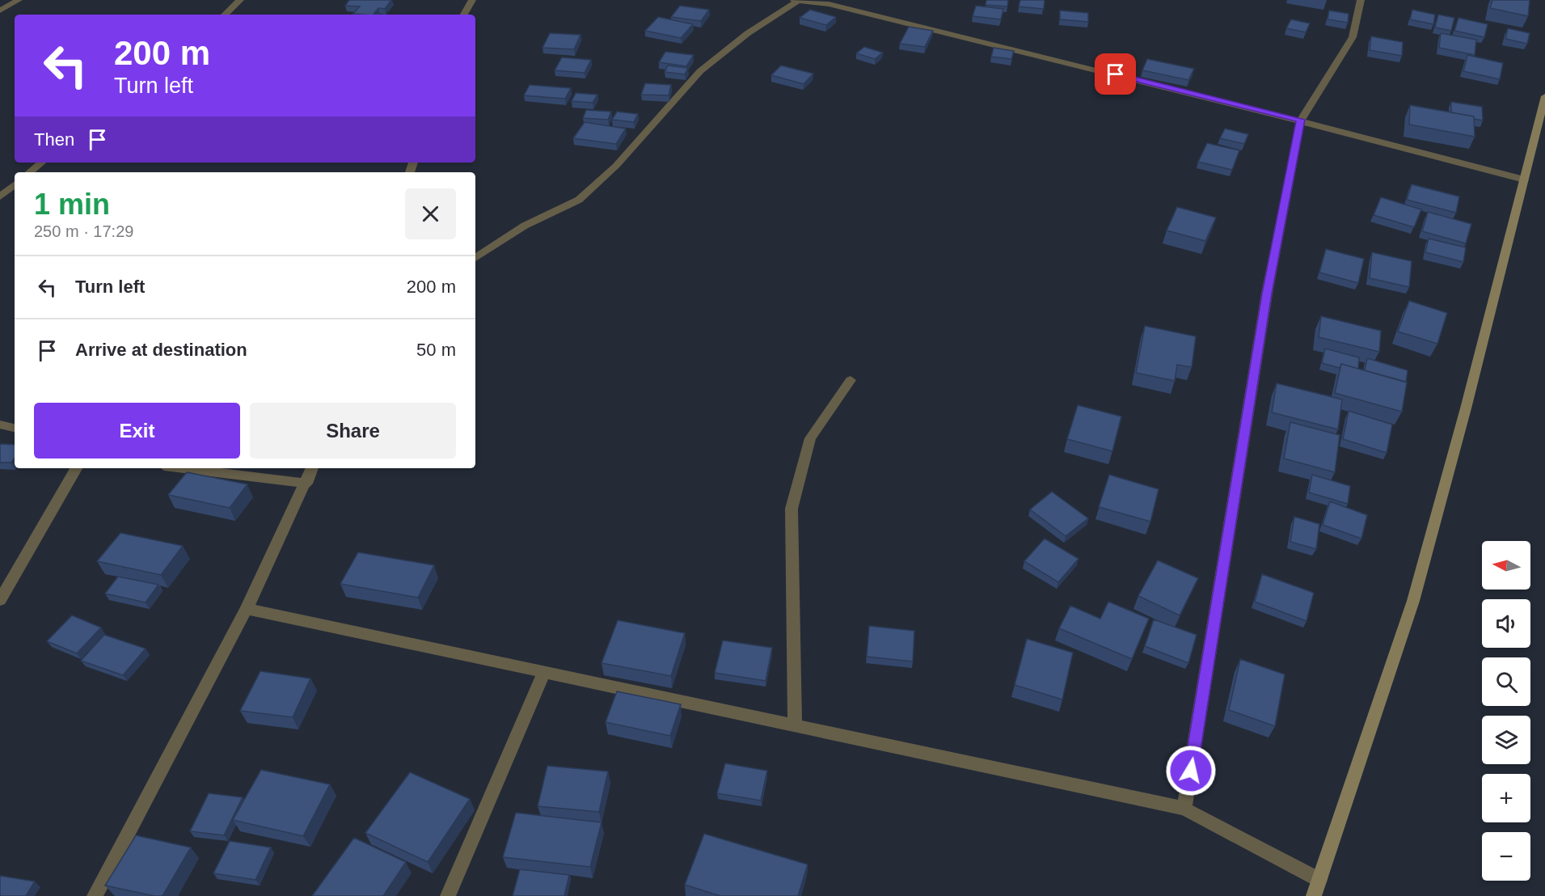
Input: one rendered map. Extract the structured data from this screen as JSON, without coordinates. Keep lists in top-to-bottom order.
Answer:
{
  "north": "left",
  "page": {
    "turn": ["200 m", "Turn left"],
    "then": "Then",
    "heading": ["1 min", "250 m · 17:29"],
    "list": [
      {
        "name": "Turn left",
        "value": "200 m"
      },
      {
        "name": "Arrive at destination",
        "value": "50 m"
      }
    ],
    "buttons": ["Exit", "Share"],
    "map_buttons": ["+", "−"]
  }
}
